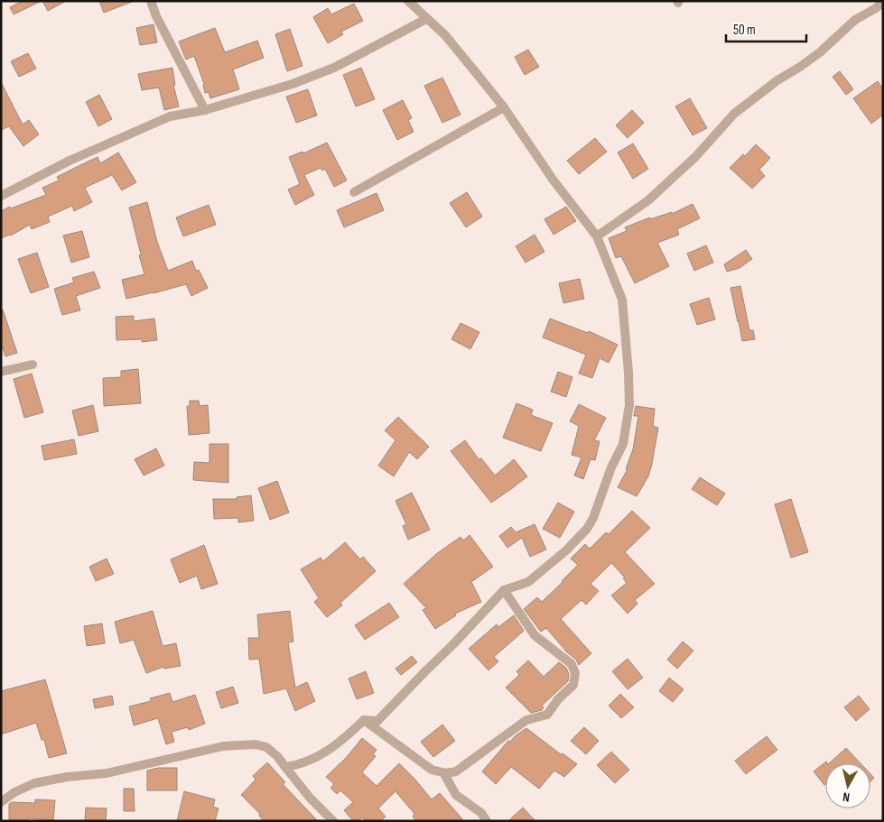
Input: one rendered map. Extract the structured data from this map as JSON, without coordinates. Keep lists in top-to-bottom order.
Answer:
{
  "scale_bar": "50 m",
  "north": "bottom"
}
